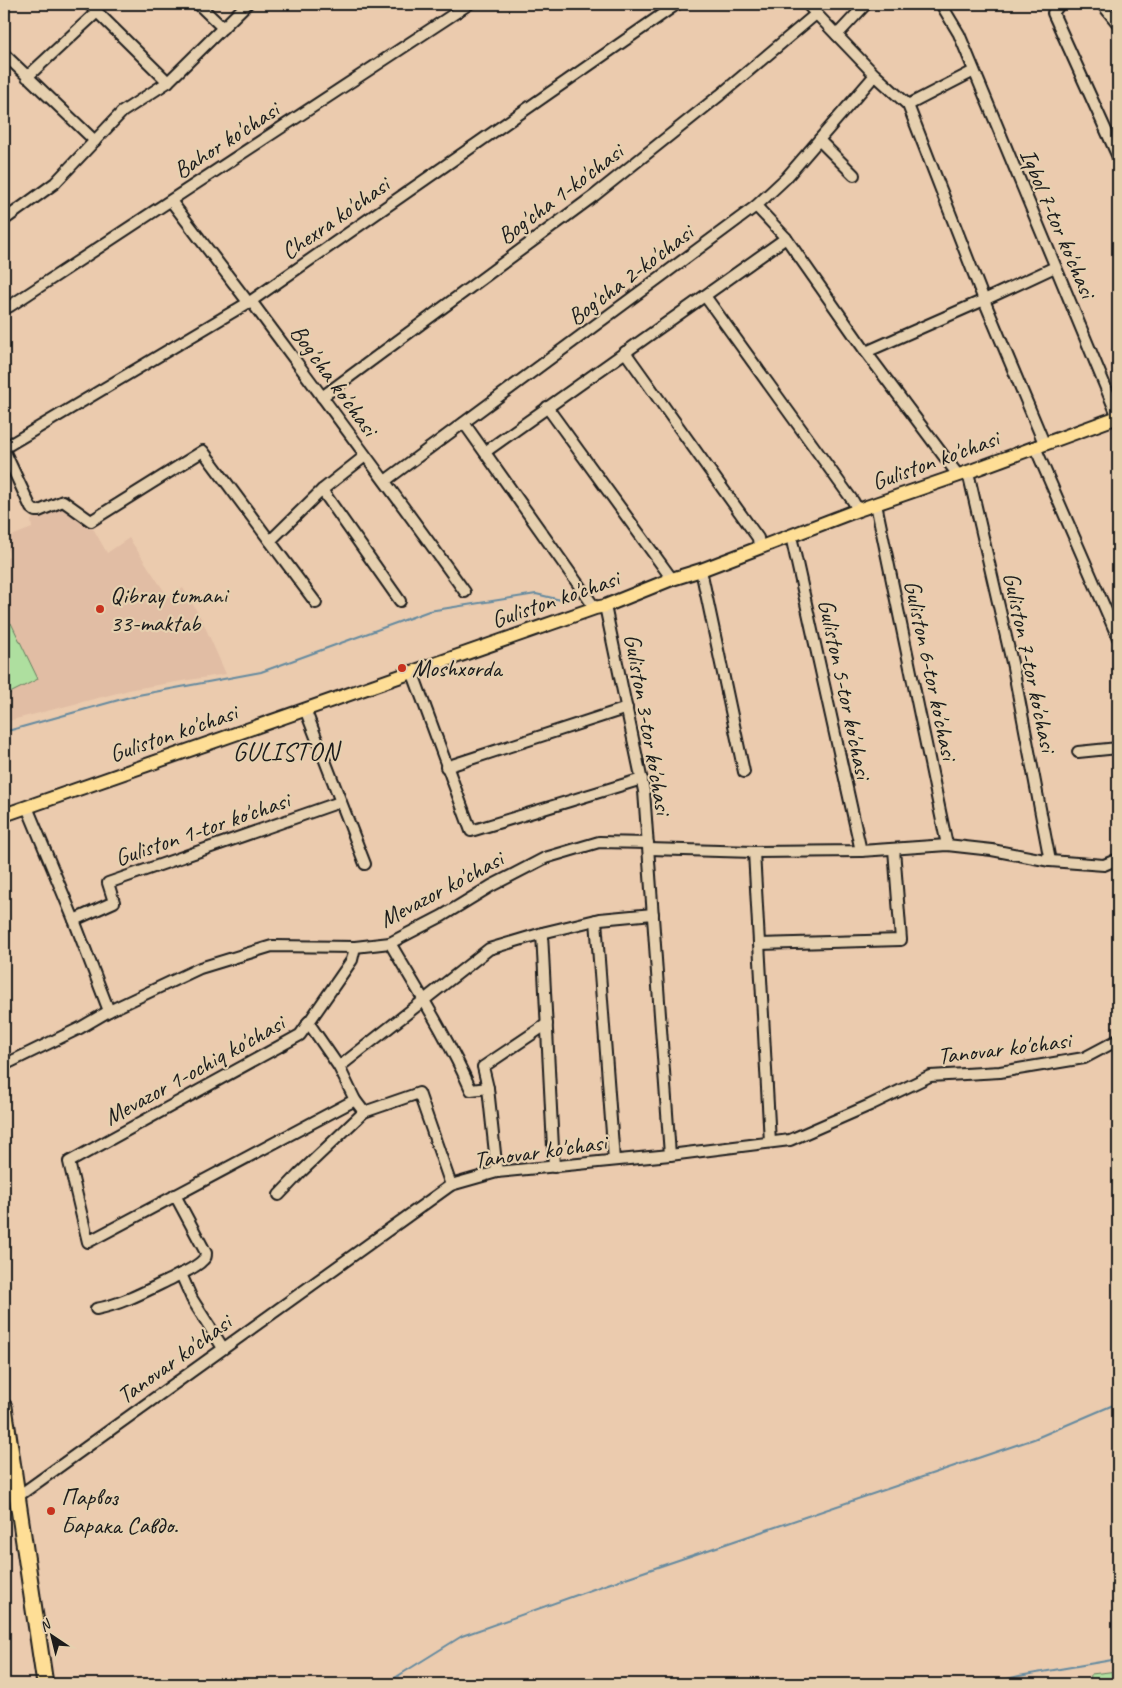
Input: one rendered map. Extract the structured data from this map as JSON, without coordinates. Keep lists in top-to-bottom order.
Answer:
{
  "streets": {
    "main road": ["Guliston ko'chasi"],
    "street": [
      "Bahor ko'chasi",
      "Bog'cha 1-ko'chasi",
      "Chexra ko'chasi",
      "Iqbol 7-tor ko'chasi",
      "Bog'cha 2-ko'chasi",
      "Bog'cha ko'chasi",
      "Guliston 7-tor ko'chasi",
      "Guliston 6-tor ko'chasi",
      "Guliston 5-tor ko'chasi",
      "Guliston 3-tor ko'chasi",
      "Guliston 1-tor ko'chasi",
      "Mevazor ko'chasi",
      "Tanovar ko'chasi",
      "Mevazor 1-ochiq ko'chasi"
    ]
  },
  "crossings": [
    ["Bahor ko'chasi", "Bog'cha ko'chasi"],
    ["Bog'cha 1-ko'chasi", "Bog'cha ko'chasi"],
    ["Chexra ko'chasi", "Bog'cha ko'chasi"],
    ["Iqbol 7-tor ko'chasi", "Guliston ko'chasi"],
    ["Bog'cha 2-ko'chasi", "Bog'cha ko'chasi"],
    ["Guliston ko'chasi", "Guliston 7-tor ko'chasi"],
    ["Guliston ko'chasi", "Guliston 6-tor ko'chasi"],
    ["Guliston ko'chasi", "Guliston 5-tor ko'chasi"],
    ["Guliston ko'chasi", "Guliston 3-tor ko'chasi"],
    ["Guliston 7-tor ko'chasi", "Mevazor ko'chasi"],
    ["Guliston 6-tor ko'chasi", "Mevazor ko'chasi"],
    ["Guliston 5-tor ko'chasi", "Mevazor ko'chasi"],
    ["Guliston 3-tor ko'chasi", "Mevazor ko'chasi"],
    ["Guliston 3-tor ko'chasi", "Tanovar ko'chasi"],
    ["Mevazor ko'chasi", "Mevazor 1-ochiq ko'chasi"]
  ],
  "districts": ["GULISTON"],
  "places": ["Qibray tumani 33-maktab", "Moshxorda", "Парвоз Барака Савдо."],
  "north": "top left"
}
